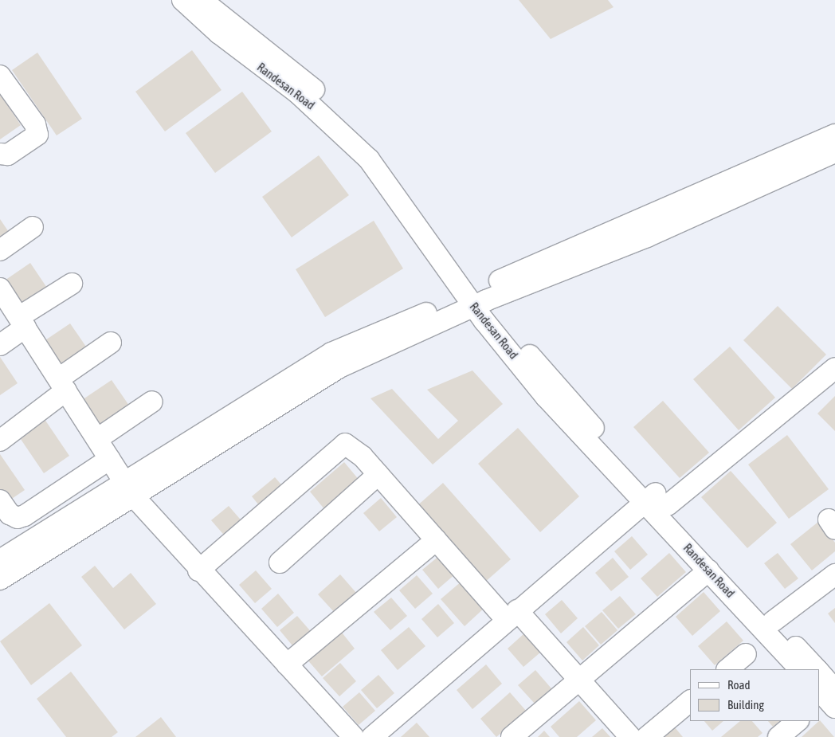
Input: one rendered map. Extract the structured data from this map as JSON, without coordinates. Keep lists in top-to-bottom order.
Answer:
{
  "streets": {
    "street": ["Randesan Road"]
  },
  "legend": ["Road", "Building"]
}
